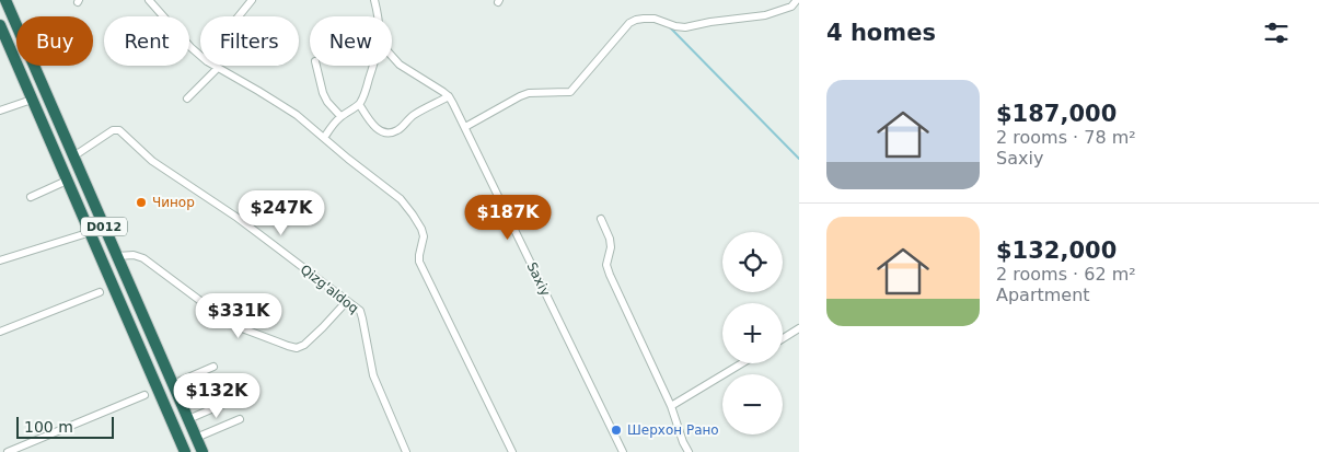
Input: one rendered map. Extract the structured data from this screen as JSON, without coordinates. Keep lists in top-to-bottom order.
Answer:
{
  "streets": {
    "highway": ["D012"],
    "street": ["Saxiy", "Qizg'aldoq"]
  },
  "crossings": [
    ["D012", "Qizg'aldoq"]
  ],
  "places": ["Чинор", "Шерхон Рано"],
  "scale_bar": "100 m",
  "page": {
    "heading": "4 homes",
    "chip": [
      "Buy",
      "Rent",
      "Filters",
      "New"
    ],
    "list": [
      {
        "name": "$187,000",
        "note": "2 rooms · 78 m² · Saxiy"
      },
      {
        "name": "$132,000",
        "note": "2 rooms · 62 m² · Apartment"
      }
    ],
    "price": [
      "$247K",
      "$187K",
      "$331K",
      "$132K"
    ],
    "map_buttons": ["+", "−"],
    "scale": "100 m"
  }
}
